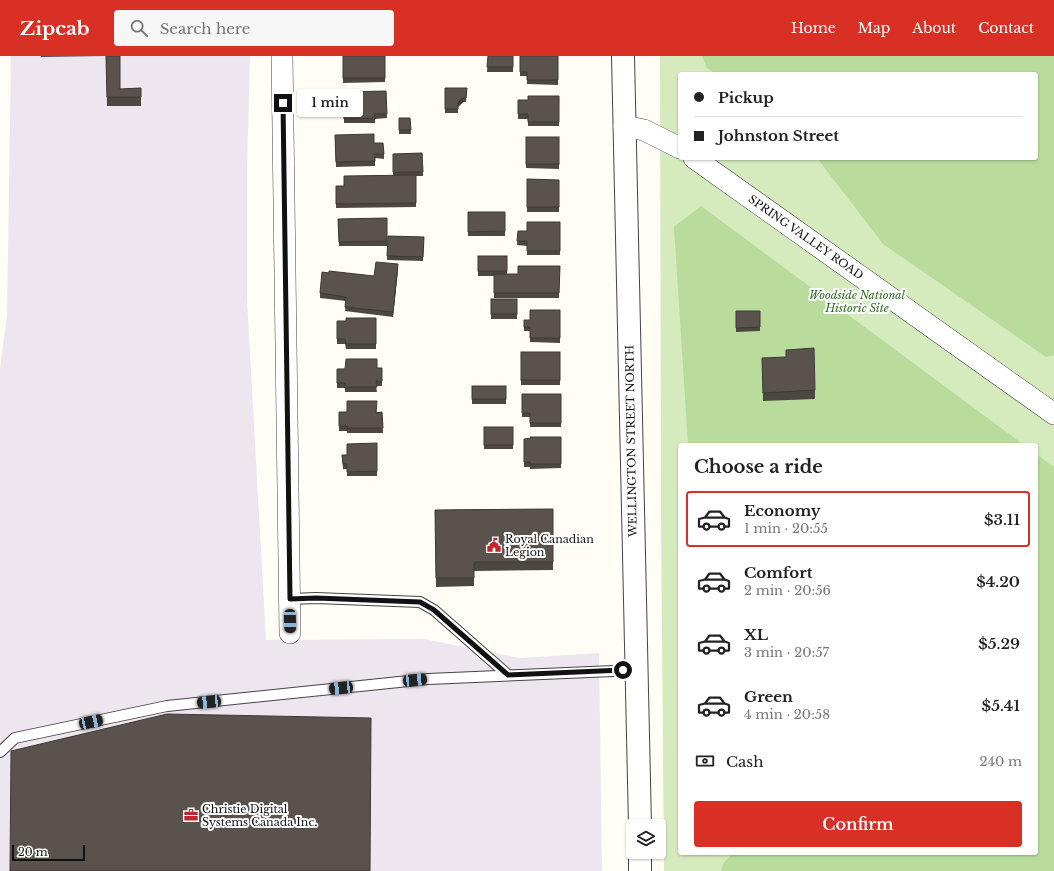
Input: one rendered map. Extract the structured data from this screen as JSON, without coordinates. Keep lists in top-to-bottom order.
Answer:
{
  "streets": {
    "street": ["SPRING VALLEY ROAD", "WELLINGTON STREET NORTH"]
  },
  "parks": ["Woodside National Historic Site"],
  "places": {
    "public building": ["Royal Canadian Legion"],
    "office": ["Christie Digital Systems Canada Inc."]
  },
  "scale_bar": "20 m",
  "page": {
    "header": "Zipcab",
    "search": "Search here",
    "nav": [
      "Home",
      "Map",
      "About",
      "Contact"
    ],
    "banner": ["Pickup", "Johnston Street"],
    "bubble": "1 min",
    "heading": "Choose a ride",
    "list": [
      {
        "name": "Economy",
        "note": "1 min · 20:55",
        "value": "$3.11"
      },
      {
        "name": "Comfort",
        "note": "2 min · 20:56",
        "value": "$4.20"
      },
      {
        "name": "XL",
        "note": "3 min · 20:57",
        "value": "$5.29"
      },
      {
        "name": "Green",
        "note": "4 min · 20:58",
        "value": "$5.41"
      }
    ],
    "pay": ["Cash", "240 m"],
    "buttons": "Confirm",
    "scale": "20 m"
  }
}
